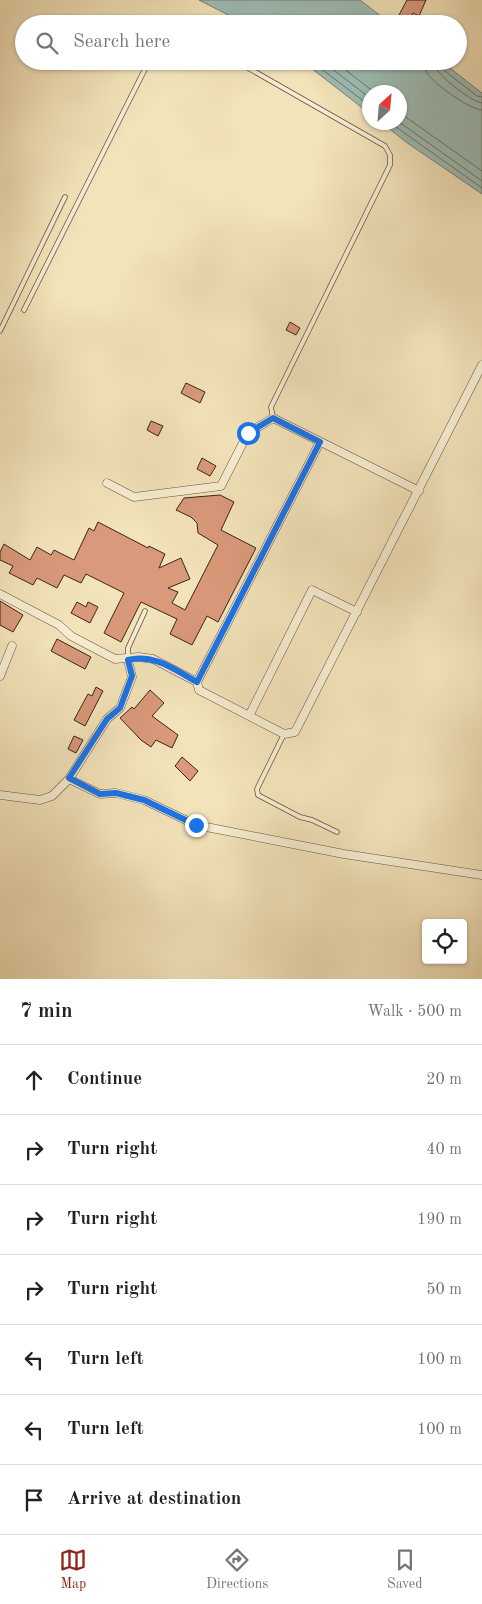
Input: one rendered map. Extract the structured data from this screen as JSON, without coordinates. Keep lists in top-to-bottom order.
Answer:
{
  "north": "top right",
  "page": {
    "search": "Search here",
    "heading": ["7 min", "Walk · 500 m"],
    "list": [
      ["Continue", "20 m"],
      ["Turn right", "40 m"],
      ["Turn right", "190 m"],
      ["Turn right", "50 m"],
      ["Turn left", "100 m"],
      ["Turn left", "100 m"],
      "Arrive at destination"
    ],
    "nav": ["Map", "Directions", "Saved"]
  }
}
